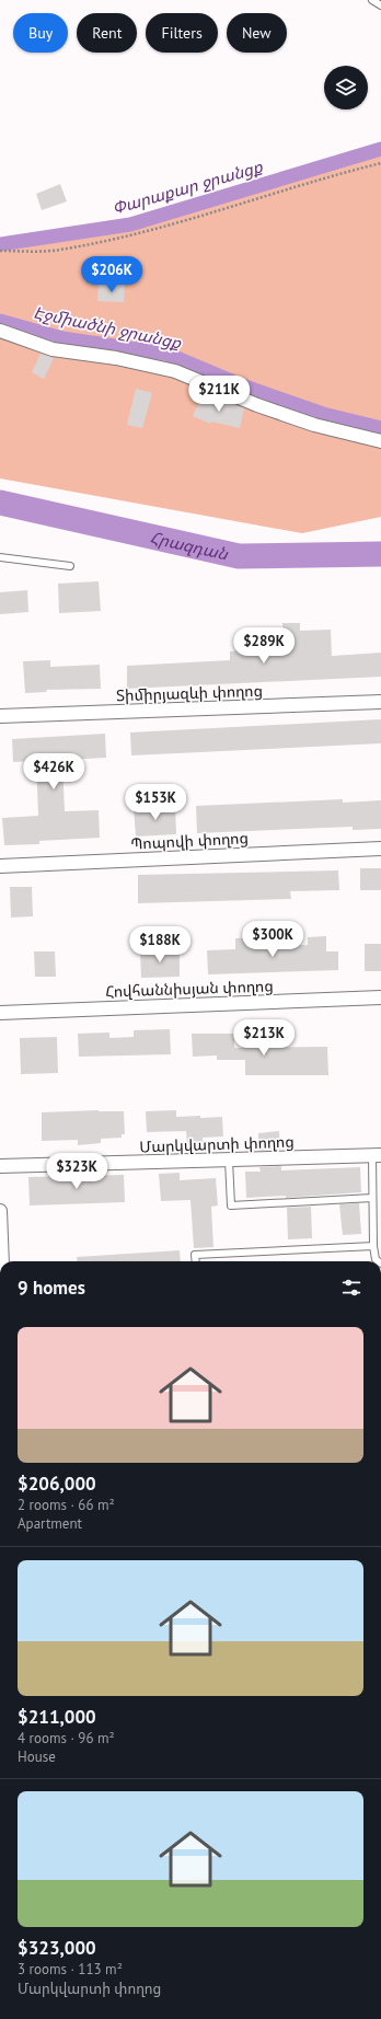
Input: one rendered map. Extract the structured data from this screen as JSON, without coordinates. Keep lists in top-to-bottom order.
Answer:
{
  "streets": {
    "street": [
      "Տիմիրյազևի փողոց",
      "Պոպովի փողոց",
      "Հովհաննիսյան փողոց",
      "Մարկվարտի փողոց"
    ]
  },
  "water": ["Փարաքար ջրանցք", "Էջմիածնի ջրանցք", "Հրազդան"],
  "page": {
    "chip": [
      "Buy",
      "Rent",
      "Filters",
      "New"
    ],
    "price": [
      "$206K",
      "$211K",
      "$289K",
      "$426K",
      "$153K",
      "$300K",
      "$188K",
      "$213K",
      "$323K"
    ],
    "heading": "9 homes",
    "list": [
      {
        "name": "$206,000",
        "note": "2 rooms · 66 m² · Apartment"
      },
      {
        "name": "$211,000",
        "note": "4 rooms · 96 m² · House"
      },
      {
        "name": "$323,000",
        "note": "3 rooms · 113 m² · Մարկվարտի փողոց"
      }
    ]
  }
}
